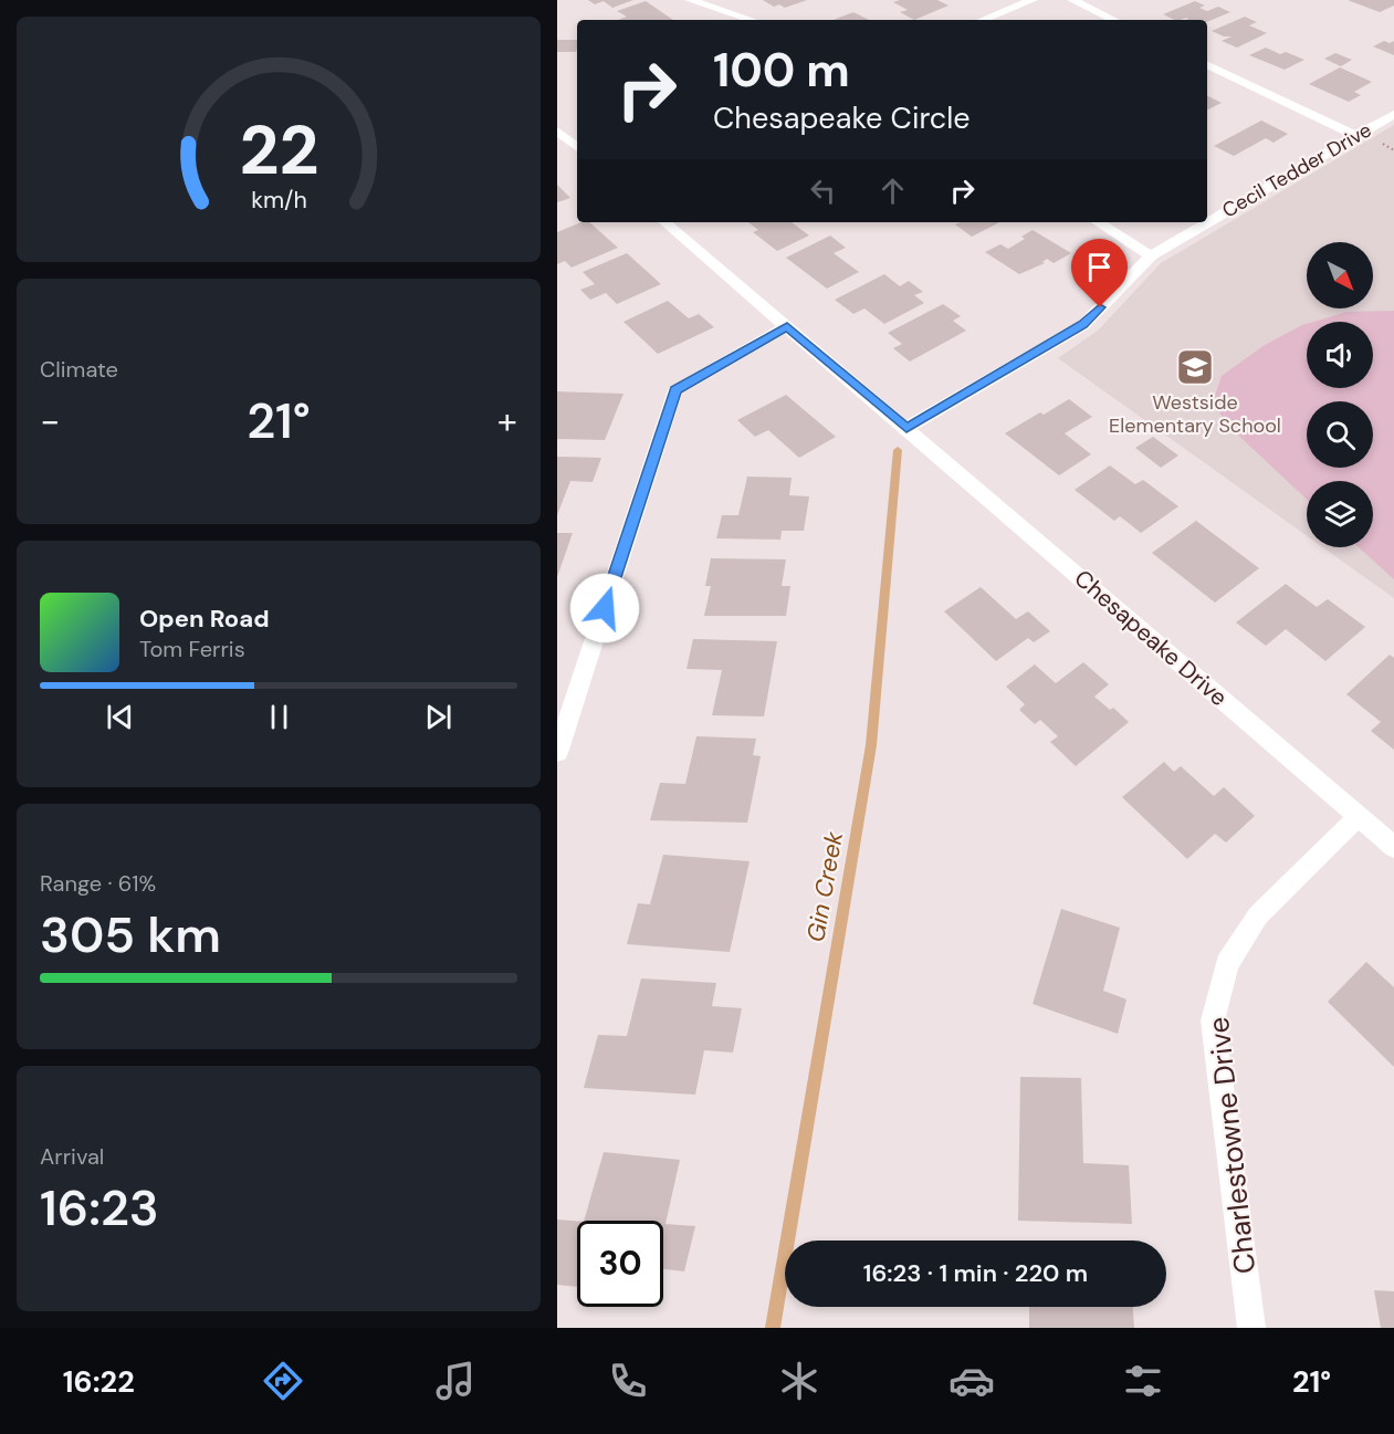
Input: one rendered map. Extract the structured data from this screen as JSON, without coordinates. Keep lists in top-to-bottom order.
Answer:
{
  "streets": {
    "street": ["Cecil Tedder Drive", "Chesapeake Drive", "Charlestowne Drive"]
  },
  "crossings": [
    ["Cecil Tedder Drive", "Chesapeake Drive"],
    ["Chesapeake Drive", "Charlestowne Drive"]
  ],
  "water": ["Gin Creek"],
  "places": {
    "school or university": ["Westside Elementary School"]
  },
  "north": "bottom right",
  "page": {
    "turn": ["100 m", "Chesapeake Circle"],
    "tile": [
      "Climate",
      ["Range · 61%", "305 km"],
      ["Arrival", "16:23"]
    ],
    "heat": ["−", "21°", "+"],
    "song": ["Open Road", "Tom Ferris"],
    "limit": "30",
    "trip": "16:23 · 1 min · 220 m",
    "tabs": ["16:22", "21°"],
    "gauge": ["22", "km/h"]
  }
}
